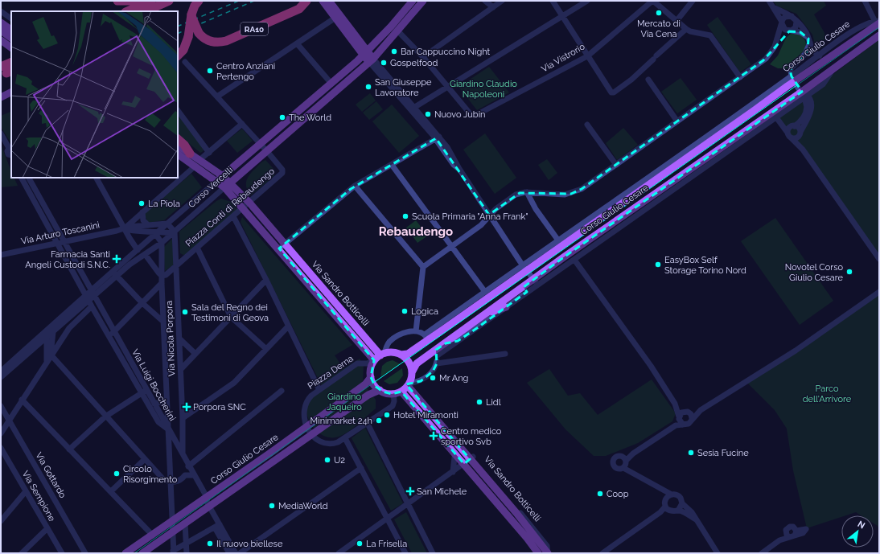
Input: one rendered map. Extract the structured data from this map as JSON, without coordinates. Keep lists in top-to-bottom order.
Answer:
{
  "streets": {
    "highway": ["RA10"],
    "main road": [
      "Corso Giulio Cesare",
      "Corso Vercelli",
      "Via Sandro Botticelli",
      "Piazza Derna"
    ],
    "street": [
      "Via Vistrorio",
      "Piazza Conti di Rebaudengo",
      "Via Arturo Toscanini",
      "Via Nicola Porpora",
      "Via Luigi Boccherini",
      "Via Gottardo",
      "Via Sempione"
    ]
  },
  "crossings": [
    ["Corso Giulio Cesare", "Via Sandro Botticelli"],
    ["Corso Giulio Cesare", "Via Nicola Porpora"],
    ["Corso Giulio Cesare", "Piazza Derna"],
    ["Corso Vercelli", "Piazza Conti di Rebaudengo"],
    ["Corso Vercelli", "Via Arturo Toscanini"],
    ["Corso Vercelli", "Via Sandro Botticelli"],
    ["Corso Vercelli", "Via Nicola Porpora"],
    ["Corso Vercelli", "Via Luigi Boccherini"],
    ["Piazza Conti di Rebaudengo", "Via Sandro Botticelli"],
    ["Piazza Conti di Rebaudengo", "Via Nicola Porpora"],
    ["Via Arturo Toscanini", "Via Nicola Porpora"],
    ["Via Arturo Toscanini", "Via Luigi Boccherini"],
    ["Via Sandro Botticelli", "Piazza Derna"],
    ["Via Nicola Porpora", "Via Luigi Boccherini"]
  ],
  "districts": ["Rebaudengo"],
  "parks": ["Giardino Claudio Napoleoni", "Parco dell'Arrivore", "Giardino Jaqueiro"],
  "places": {
    "other": [
      "Mercato di Via Cena",
      "Bar Cappuccino Night",
      "Gospelfood",
      "Centro Anziani Pertengo",
      "San Giuseppe Lavoratore",
      "Nuovo Jubin",
      "The World",
      "La Piola",
      "Scuola Primaria \"Anna Frank\"",
      "EasyBox Self Storage Torino Nord",
      "Novotel Corso Giulio Cesare",
      "Logica",
      "Sala del Regno dei Testimoni di Geova",
      "Mr Ang",
      "Lidl",
      "Hotel Miramonti",
      "Minimarket 24h",
      "Sesia Fucine",
      "U2",
      "Circolo Risorgimento",
      "Coop",
      "MediaWorld",
      "Il nuovo biellese",
      "La Frisella"
    ],
    "health": [
      "Farmacia Santi Angeli Custodi S.N.C.",
      "Porpora SNC",
      "Centro medico sportivo Svb",
      "San Michele"
    ]
  },
  "north": "top right"
}
